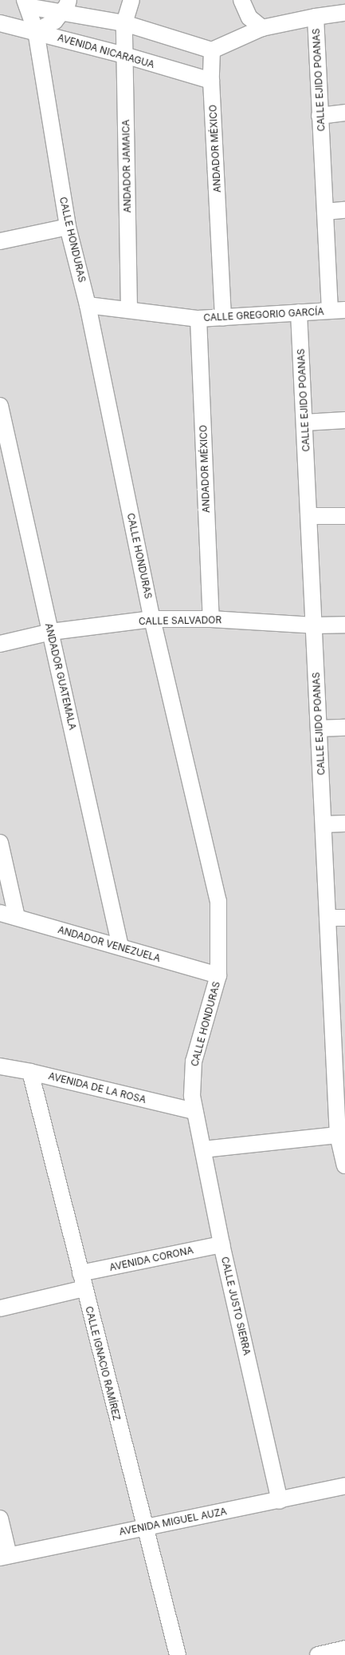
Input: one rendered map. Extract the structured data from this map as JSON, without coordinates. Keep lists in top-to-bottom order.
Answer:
{
  "streets": {
    "street": [
      "AVENIDA NICARAGUA",
      "CALLE EJIDO POANAS",
      "ANDADOR MÉXICO",
      "ANDADOR JAMAICA",
      "CALLE HONDURAS",
      "CALLE GREGORIO GARCÍA",
      "CALLE SALVADOR",
      "ANDADOR GUATEMALA",
      "ANDADOR VENEZUELA",
      "AVENIDA DE LA ROSA",
      "AVENIDA CORONA",
      "CALLE JUSTO SIERRA",
      "CALLE IGNACIO RAMÍREZ",
      "AVENIDA MIGUEL AUZA"
    ]
  },
  "crossings": [
    ["AVENIDA NICARAGUA", "ANDADOR MÉXICO"],
    ["AVENIDA NICARAGUA", "ANDADOR JAMAICA"],
    ["AVENIDA NICARAGUA", "CALLE HONDURAS"],
    ["CALLE EJIDO POANAS", "CALLE GREGORIO GARCÍA"],
    ["CALLE EJIDO POANAS", "CALLE SALVADOR"],
    ["ANDADOR MÉXICO", "CALLE GREGORIO GARCÍA"],
    ["ANDADOR MÉXICO", "CALLE SALVADOR"],
    ["ANDADOR JAMAICA", "CALLE GREGORIO GARCÍA"],
    ["CALLE HONDURAS", "CALLE GREGORIO GARCÍA"],
    ["CALLE HONDURAS", "CALLE SALVADOR"],
    ["CALLE HONDURAS", "ANDADOR VENEZUELA"],
    ["CALLE HONDURAS", "AVENIDA DE LA ROSA"],
    ["CALLE HONDURAS", "CALLE JUSTO SIERRA"],
    ["CALLE SALVADOR", "ANDADOR GUATEMALA"],
    ["ANDADOR GUATEMALA", "ANDADOR VENEZUELA"],
    ["AVENIDA DE LA ROSA", "CALLE JUSTO SIERRA"],
    ["AVENIDA DE LA ROSA", "CALLE IGNACIO RAMÍREZ"],
    ["AVENIDA CORONA", "CALLE JUSTO SIERRA"],
    ["AVENIDA CORONA", "CALLE IGNACIO RAMÍREZ"],
    ["CALLE JUSTO SIERRA", "AVENIDA MIGUEL AUZA"],
    ["CALLE IGNACIO RAMÍREZ", "AVENIDA MIGUEL AUZA"]
  ]
}
